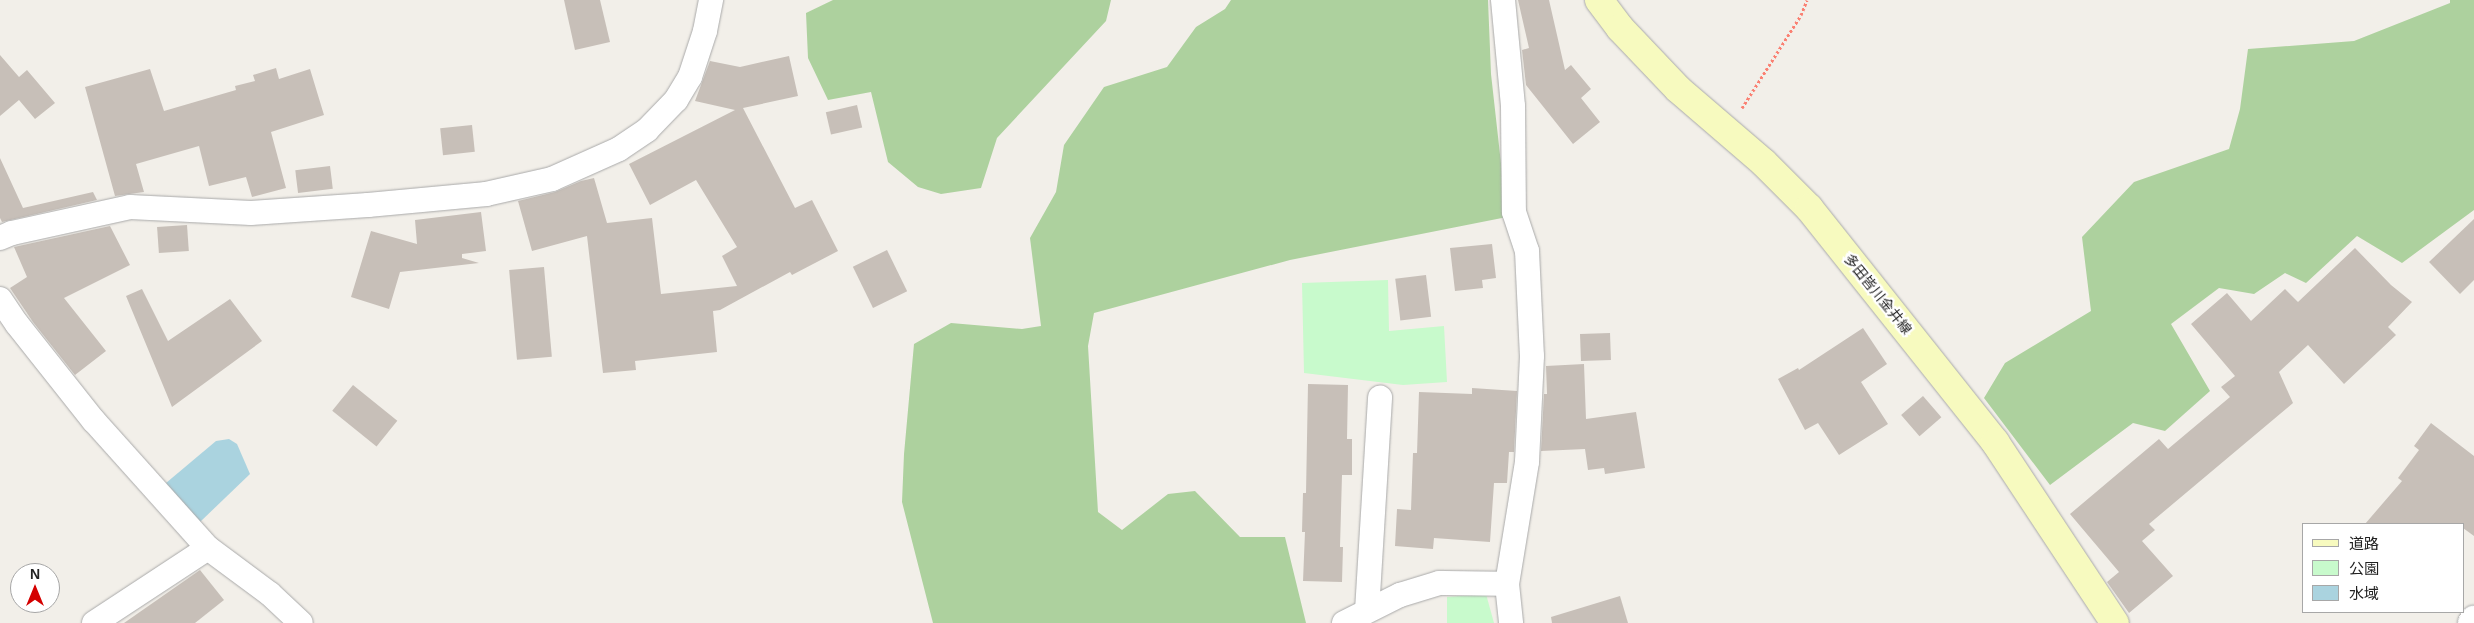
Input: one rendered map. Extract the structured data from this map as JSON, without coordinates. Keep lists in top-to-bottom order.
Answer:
{
  "streets": {
    "main road": ["多田皆川金井線"]
  },
  "legend": ["道路", "公園", "水域"],
  "north": "top"
}
